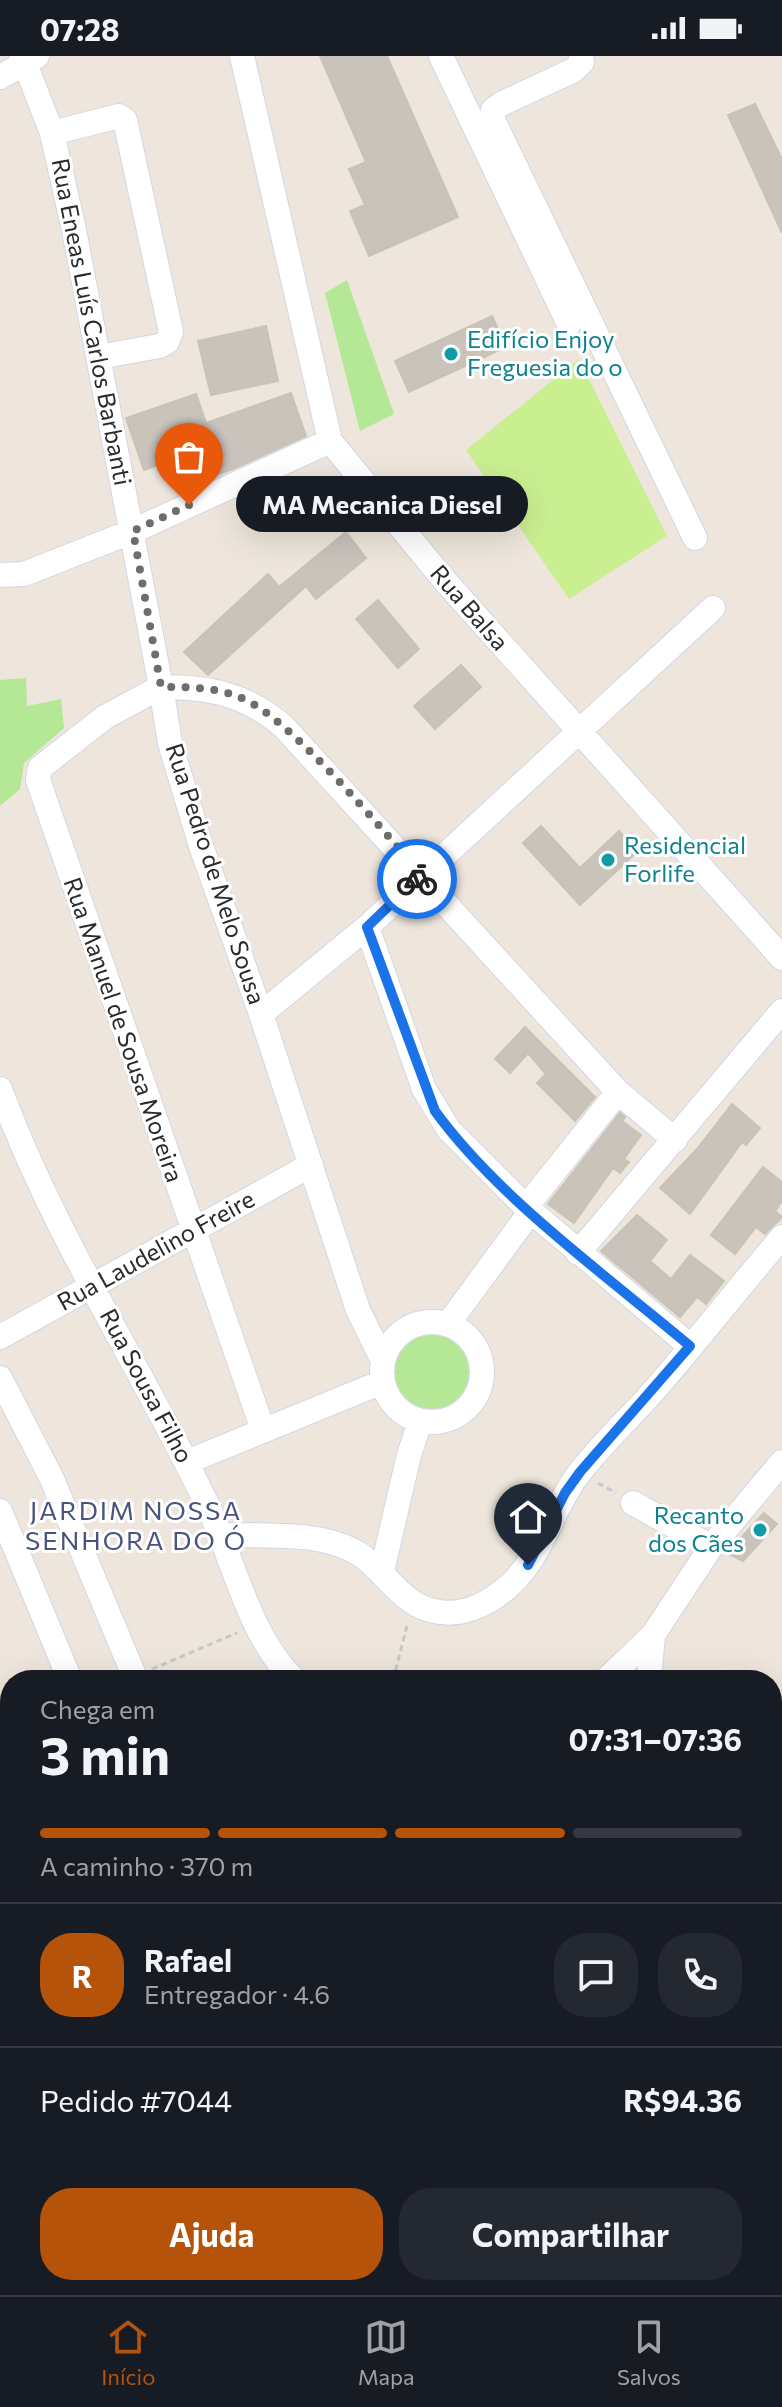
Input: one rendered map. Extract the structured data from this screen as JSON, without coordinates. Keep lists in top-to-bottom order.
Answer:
{
  "streets": {
    "street": [
      "Rua Eneas Luís Carlos Barbanti",
      "Rua Balsa",
      "Rua Pedro de Melo Sousa",
      "Rua Manuel de Sousa Moreira",
      "Rua Laudelino Freire",
      "Rua Sousa Filho"
    ]
  },
  "crossings": [
    ["Rua Eneas Luís Carlos Barbanti", "Rua Pedro de Melo Sousa"],
    ["Rua Eneas Luís Carlos Barbanti", "Rua Manuel de Sousa Moreira"],
    ["Rua Pedro de Melo Sousa", "Rua Manuel de Sousa Moreira"],
    ["Rua Pedro de Melo Sousa", "Rua Laudelino Freire"],
    ["Rua Manuel de Sousa Moreira", "Rua Laudelino Freire"],
    ["Rua Laudelino Freire", "Rua Sousa Filho"]
  ],
  "districts": ["JARDIM NOSSA SENHORA DO Ó"],
  "places": [
    "Edifício Enjoy Freguesia do o",
    "MA Mecanica Diesel",
    "Residencial Forlife",
    "Recanto dos Cães"
  ],
  "page": {
    "status": "07:28",
    "bubble": "MA Mecanica Diesel",
    "heading": ["3 min", "Chega em", "07:31–07:36"],
    "panel": [
      "Rafael",
      "Entregador · 4.6",
      "Pedido #7044",
      "R$94.36"
    ],
    "bar": "A caminho · 370 m",
    "round": "R",
    "buttons": ["Ajuda", "Compartilhar"],
    "tabs": ["Início", "Mapa", "Salvos"]
  }
}
